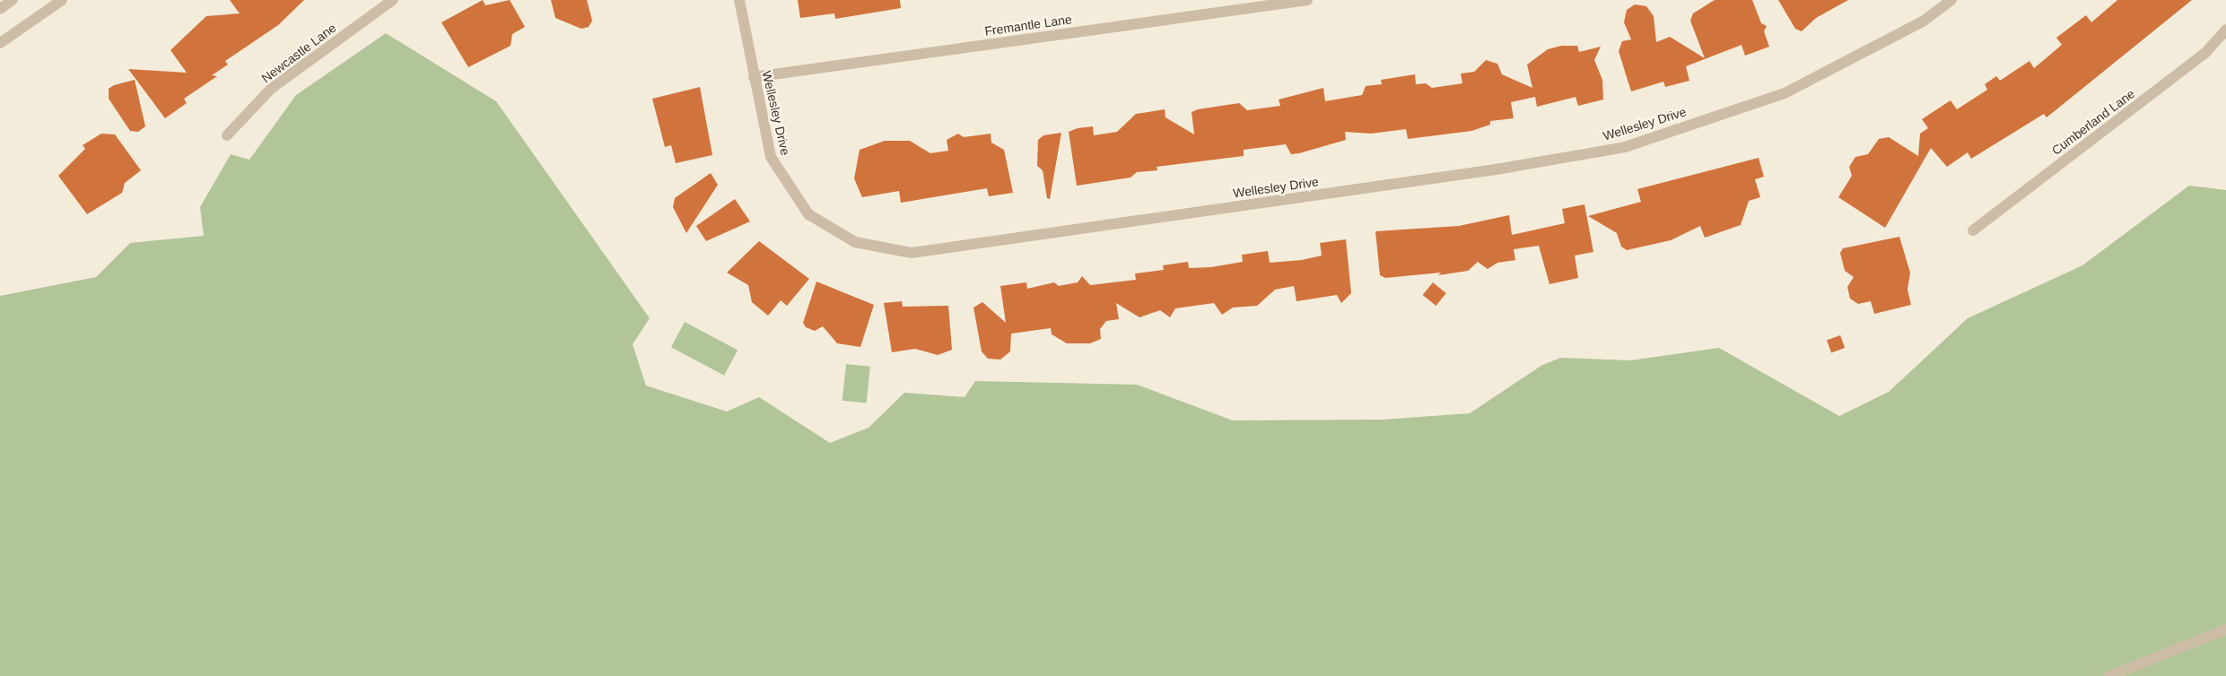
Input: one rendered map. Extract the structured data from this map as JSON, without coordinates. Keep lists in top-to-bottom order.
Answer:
{
  "streets": {
    "street": [
      "Fremantle Lane",
      "Newcastle Lane",
      "Wellesley Drive",
      "Cumberland Lane"
    ]
  },
  "crossings": [
    ["Fremantle Lane", "Wellesley Drive"]
  ]
}
